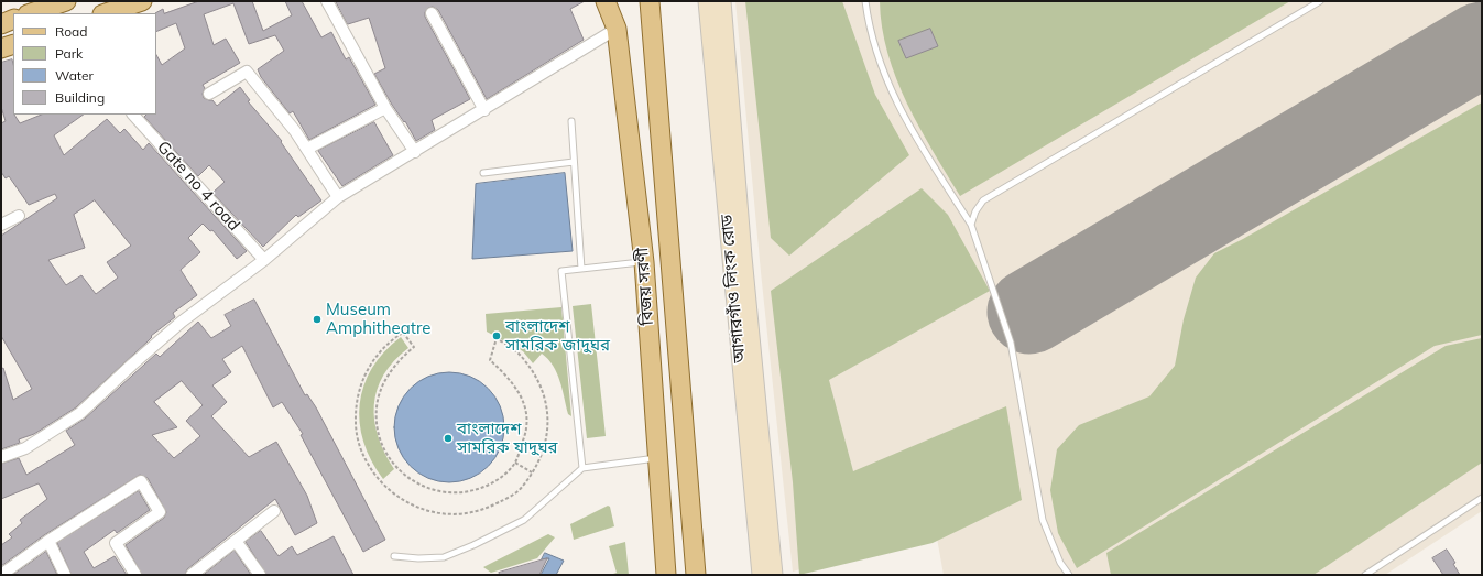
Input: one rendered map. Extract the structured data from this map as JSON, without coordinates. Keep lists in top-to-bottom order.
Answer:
{
  "streets": {
    "main road": ["বিজয় সরণী", "আগারগাঁও লিংক রোড"],
    "street": ["Gate no 4 road"]
  },
  "places": ["Museum Amphitheatre", "বাংলাদেশ সামরিক জাদুঘর", "বাংলাদেশ সামরিক যাদুঘর"],
  "legend": [
    "Road",
    "Park",
    "Water",
    "Building"
  ]
}
